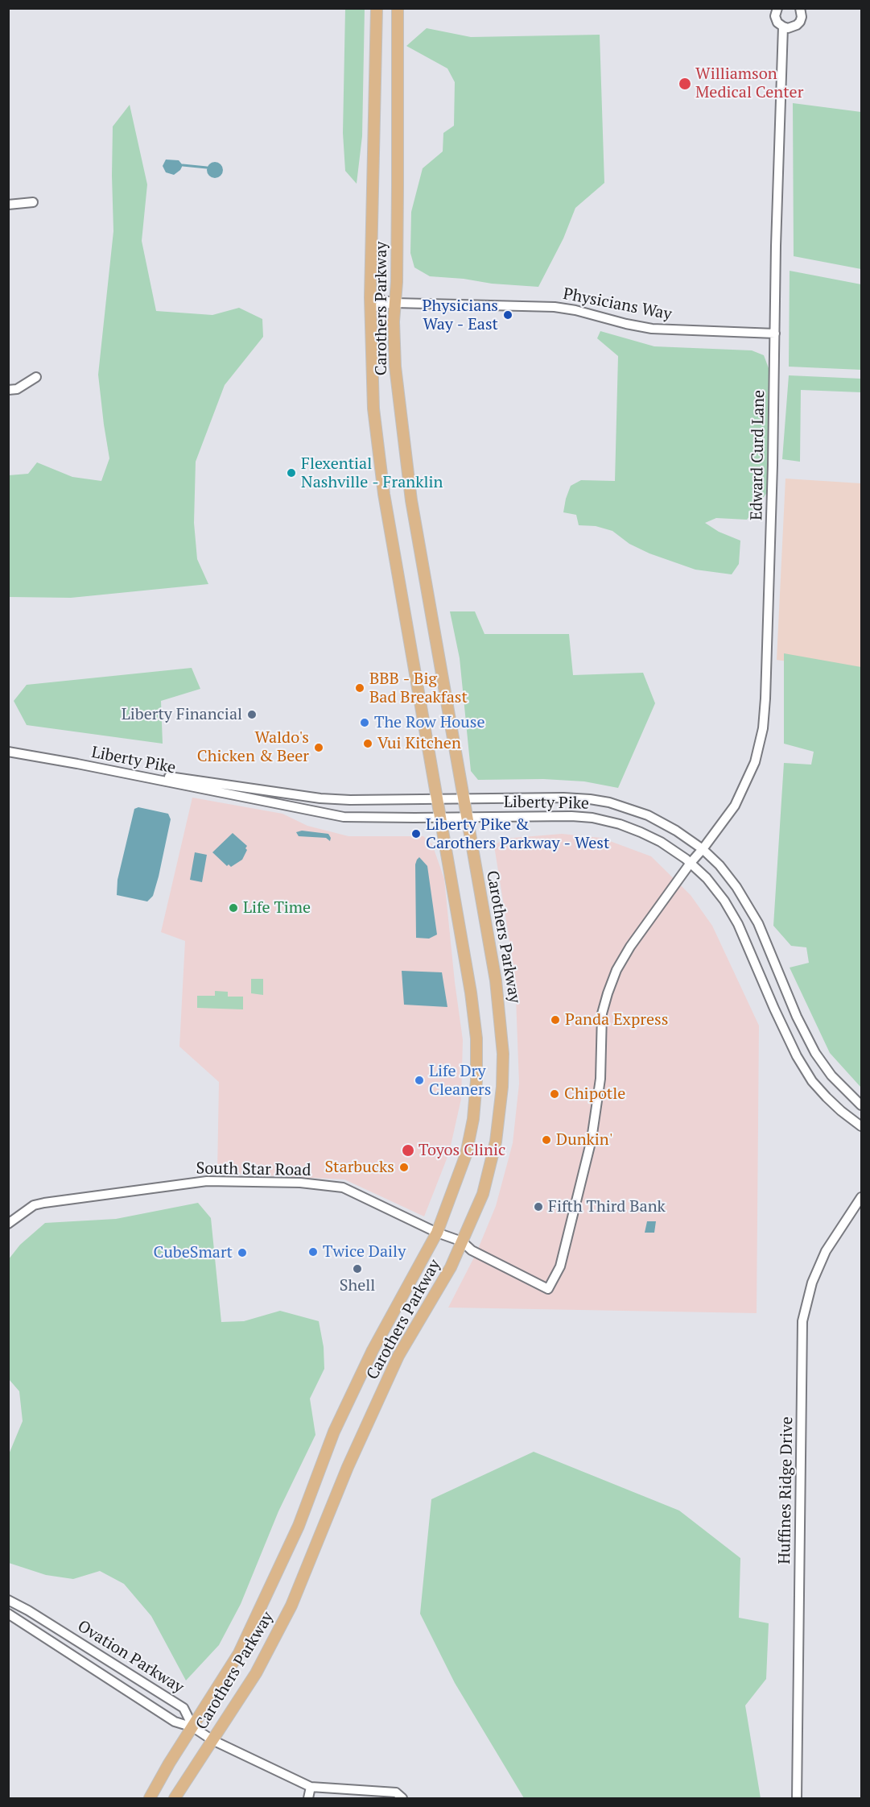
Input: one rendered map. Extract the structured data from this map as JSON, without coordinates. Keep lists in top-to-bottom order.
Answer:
{
  "streets": {
    "main road": ["Carothers Parkway"],
    "street": [
      "Physicians Way",
      "Edward Curd Lane",
      "Liberty Pike",
      "South Star Road",
      "Huffines Ridge Drive",
      "Ovation Parkway"
    ]
  },
  "crossings": [
    ["Physicians Way", "Carothers Parkway"],
    ["Physicians Way", "Edward Curd Lane"],
    ["Carothers Parkway", "Liberty Pike"],
    ["Carothers Parkway", "South Star Road"],
    ["Carothers Parkway", "Ovation Parkway"],
    ["Edward Curd Lane", "Liberty Pike"],
    ["Edward Curd Lane", "South Star Road"]
  ],
  "places": [
    "Williamson Medical Center",
    "Physicians Way - East",
    "Flexential Nashville - Franklin",
    "BBB - Big Bad Breakfast",
    "Liberty Financial",
    "The Row House",
    "Vui Kitchen",
    "Waldo's Chicken & Beer",
    "Liberty Pike & Carothers Parkway - West",
    "Life Time",
    "Panda Express",
    "Life Dry Cleaners",
    "Chipotle",
    "Dunkin'",
    "Toyos Clinic",
    "Starbucks",
    "Fifth Third Bank",
    "Twice Daily",
    "CubeSmart",
    "Shell"
  ]
}
